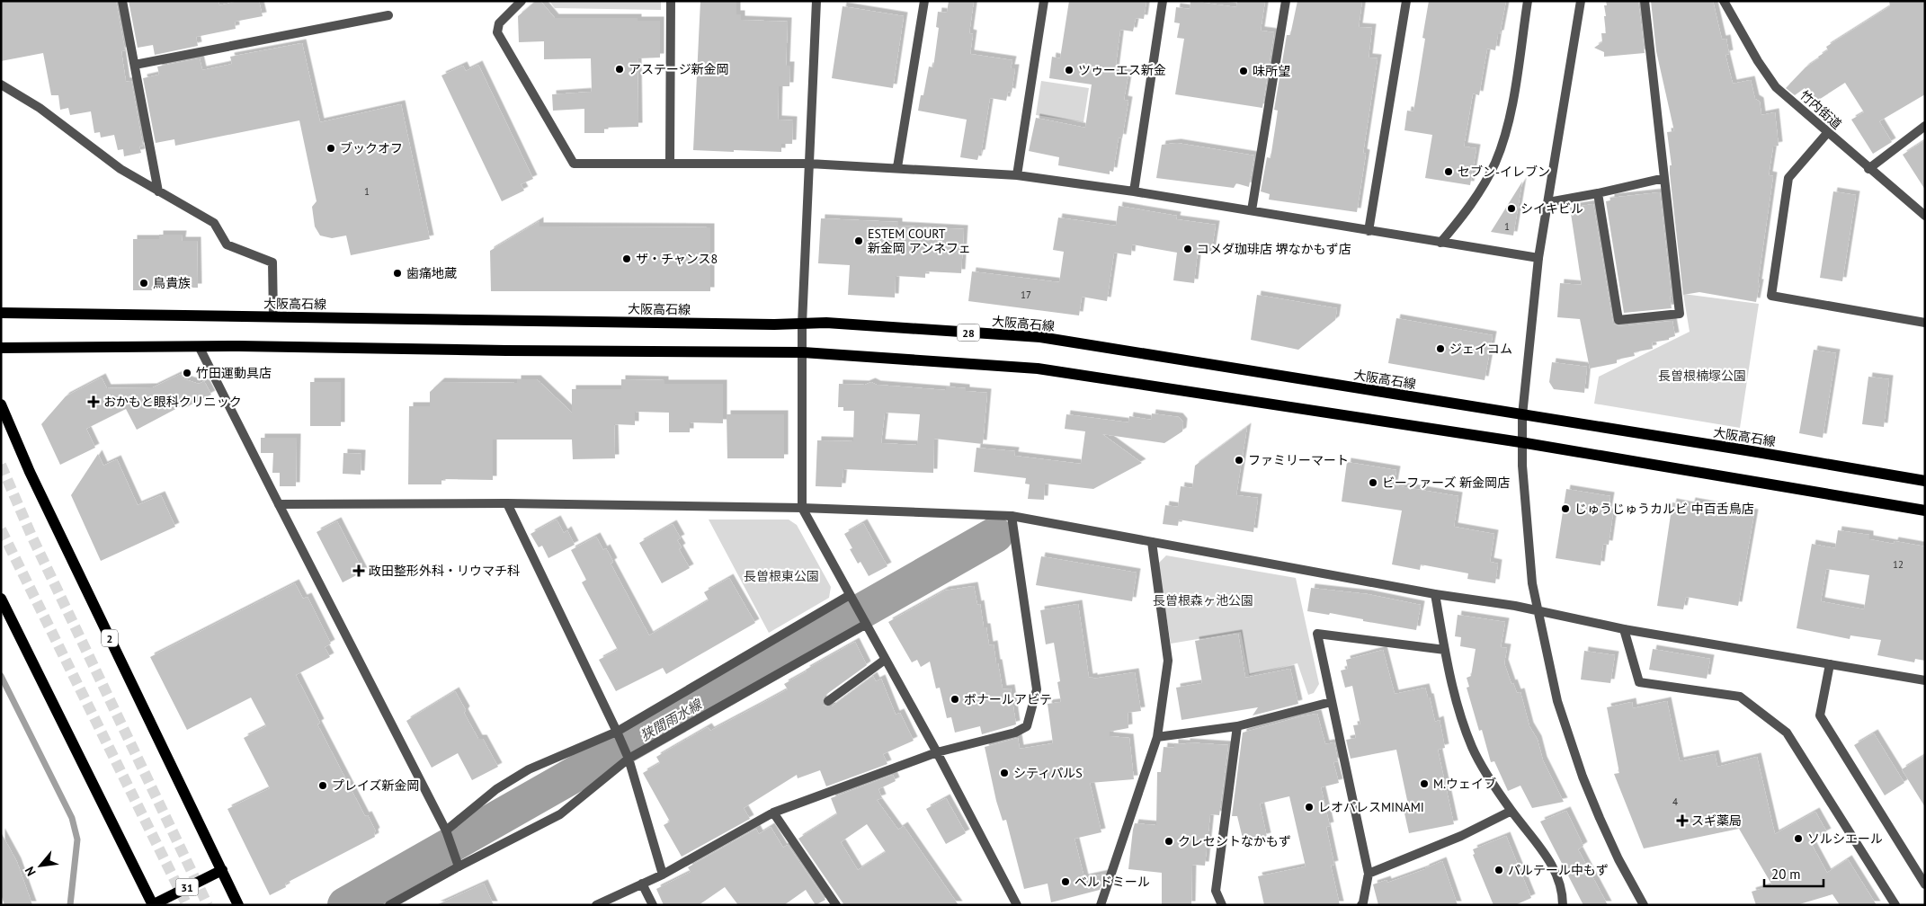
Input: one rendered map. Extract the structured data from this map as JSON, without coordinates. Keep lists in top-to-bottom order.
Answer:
{
  "streets": {
    "main road": [
      "大阪高石線",
      "28",
      "2",
      "31"
    ],
    "street": ["竹内街道"]
  },
  "crossings": [
    ["2", "31"]
  ],
  "water": ["狭間雨水線"],
  "parks": ["長曽根楠塚公園", "長曽根東公園", "長曽根森ヶ池公園"],
  "places": {
    "other": [
      "アステージ新金岡",
      "ツゥーエス新金",
      "味所望",
      "ブックオフ",
      "セブン-イレブン",
      "シイキビル",
      "ESTEM COURT 新金岡 アンネフェ",
      "コメダ珈琲店 堺なかもず店",
      "ザ・チャンス8",
      "歯痛地蔵",
      "鳥貴族",
      "ジェイコム",
      "竹田運動具店",
      "ファミリーマート",
      "ビーファーズ 新金岡店",
      "じゅうじゅうカルビ 中百舌鳥店",
      "ボナールアビテ",
      "シティパルS",
      "M.ウェイブ",
      "プレイズ新金岡",
      "レオパレスMINAMI",
      "ソルシエール",
      "クレセントなかもず",
      "パルテール中もず",
      "ベルドミール"
    ],
    "health": ["おかもと眼科クリニック", "政田整形外科・リウマチ科", "スギ薬局"]
  },
  "house_numbers": [
    "1",
    "1",
    "17",
    "12",
    "4"
  ],
  "scale_bar": "20 m",
  "north": "bottom left"
}
